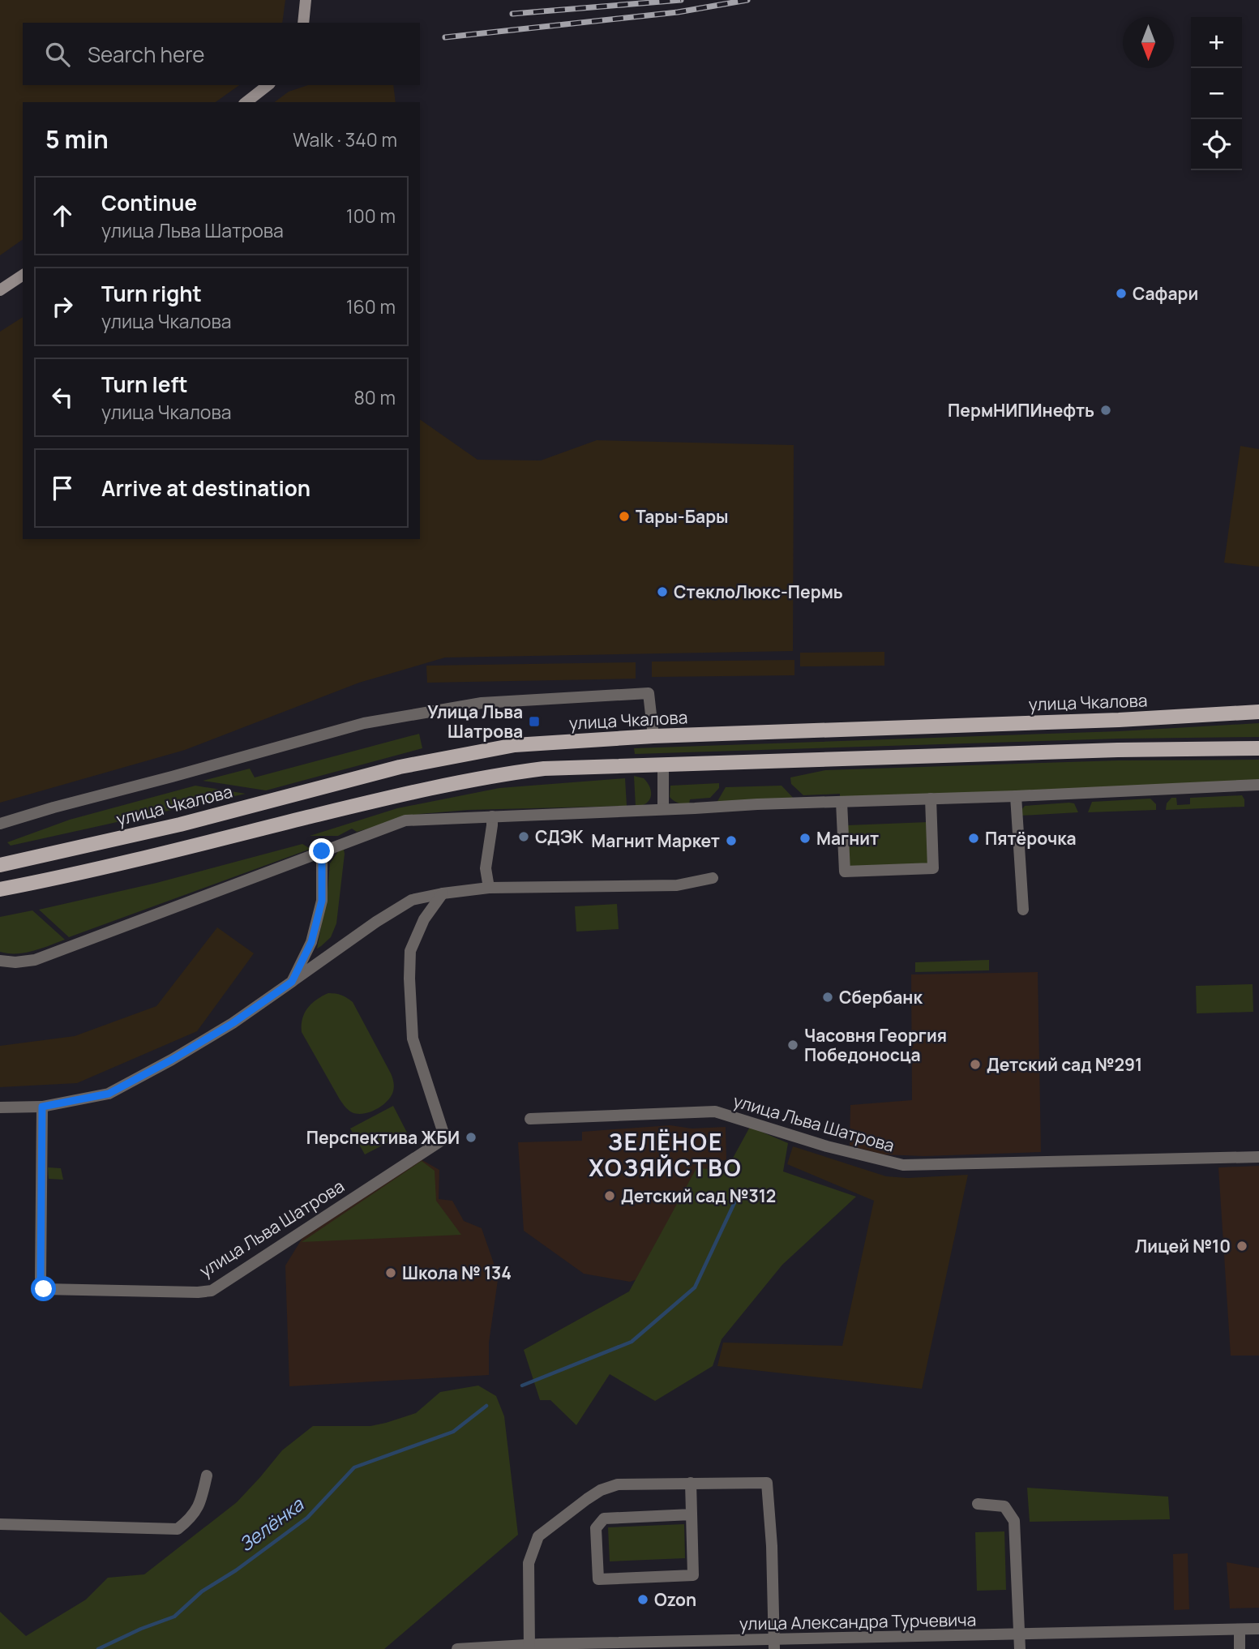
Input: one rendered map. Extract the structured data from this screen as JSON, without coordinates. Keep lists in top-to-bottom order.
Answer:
{
  "streets": {
    "main road": ["улица Чкалова"],
    "street": ["улица Льва Шатрова", "улица Александра Турчевича"]
  },
  "districts": ["ЗЕЛЁНОЕ ХОЗЯЙСТВО"],
  "water": ["Зелёнка"],
  "places": {
    "other": [
      "Сафари",
      "ПермНИПИнефть",
      "Тары-Бары",
      "СтеклоЛюкс-Пермь",
      "СДЭК",
      "Магнит",
      "Пятёрочка",
      "Магнит Маркет",
      "Сбербанк",
      "Часовня Георгия Победоносца",
      "Детский сад №291",
      "Перспектива ЖБИ",
      "Детский сад №312",
      "Лицей №10",
      "Школа № 134",
      "Ozon"
    ],
    "transit": ["Улица Льва Шатрова"]
  },
  "north": "bottom",
  "page": {
    "map_buttons": ["+", "−"],
    "search": "Search here",
    "heading": ["5 min", "Walk · 340 m"],
    "list": [
      ["Continue", "улица Льва Шатрова", "100 m"],
      ["Turn right", "улица Чкалова", "160 m"],
      ["Turn left", "улица Чкалова", "80 m"],
      "Arrive at destination"
    ]
  }
}
